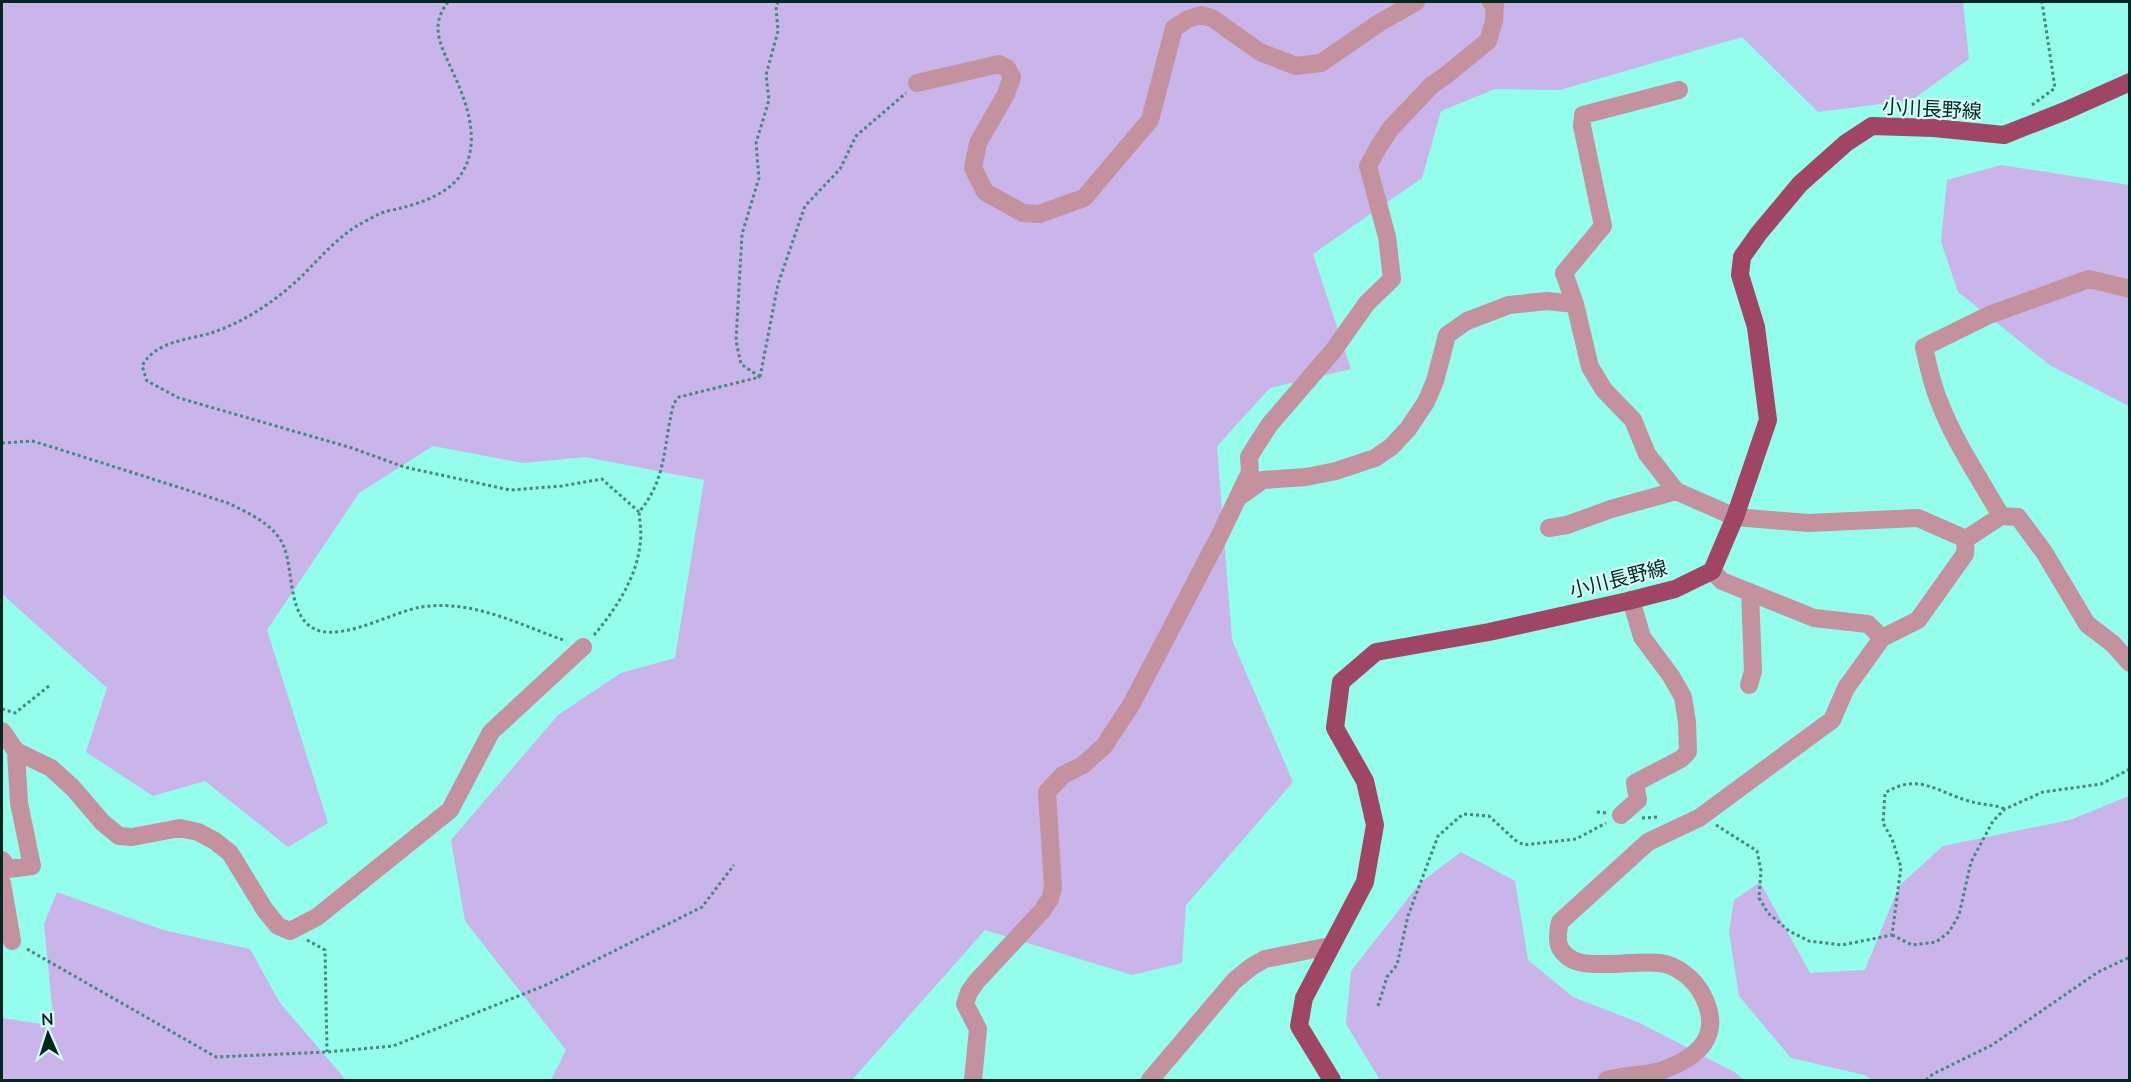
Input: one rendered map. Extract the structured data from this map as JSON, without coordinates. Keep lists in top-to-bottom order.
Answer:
{
  "streets": {
    "main road": ["小川長野線"]
  },
  "north": "top"
}
